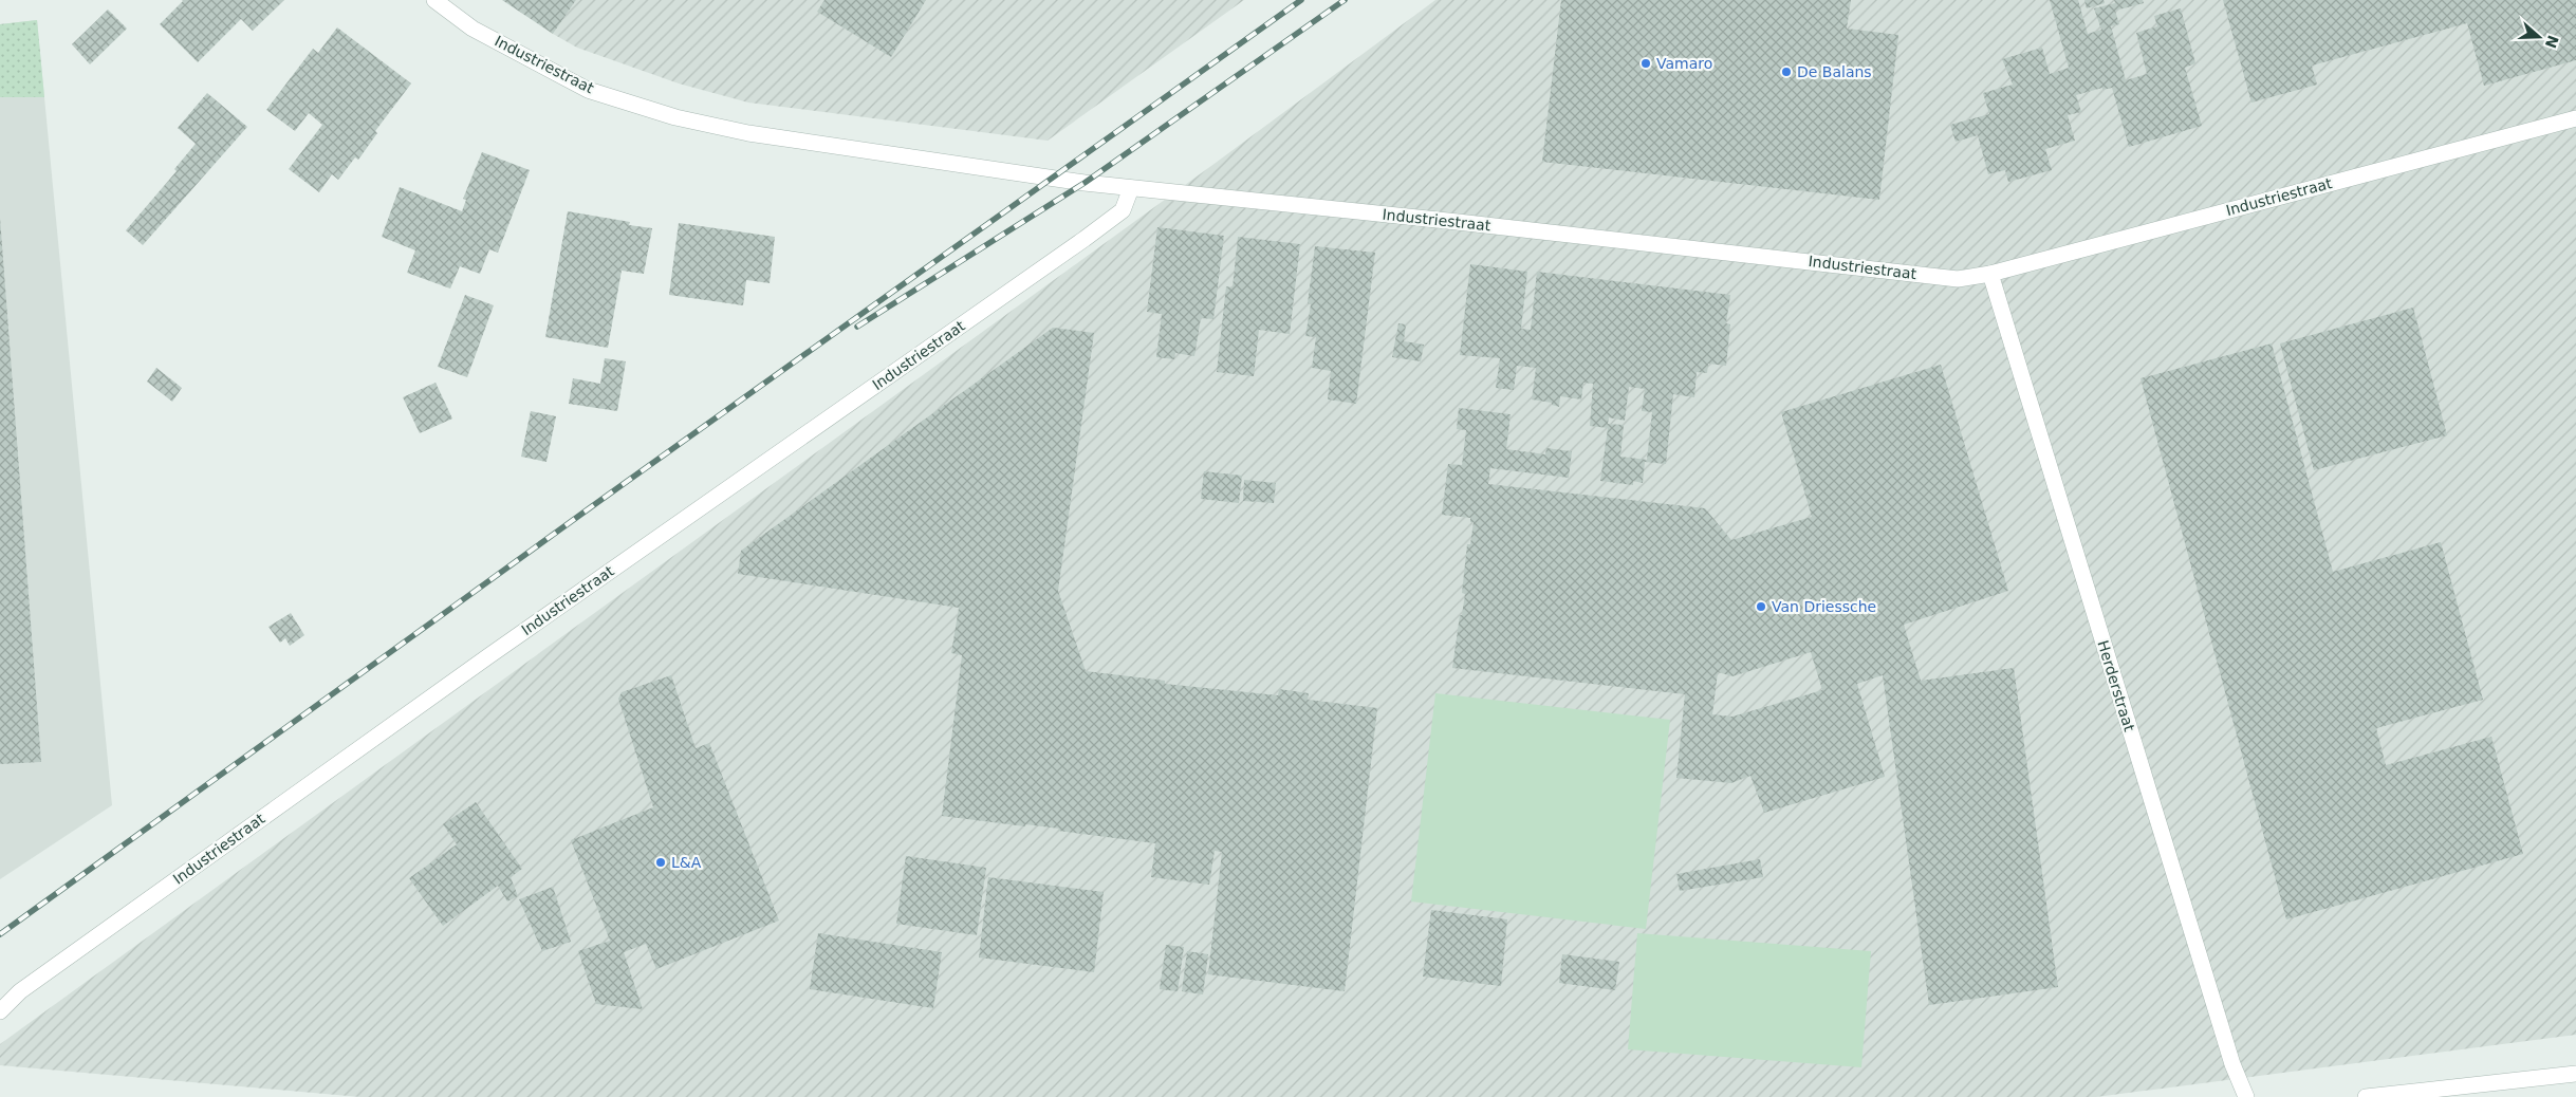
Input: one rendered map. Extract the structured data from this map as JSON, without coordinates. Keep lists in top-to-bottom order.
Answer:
{
  "streets": {
    "street": ["Industriestraat", "Herderstraat"]
  },
  "crossings": [
    ["Industriestraat", "Herderstraat"]
  ],
  "places": [
    "Vamaro",
    "De Balans",
    "Van Driessche",
    "L&A"
  ],
  "north": "right"
}
